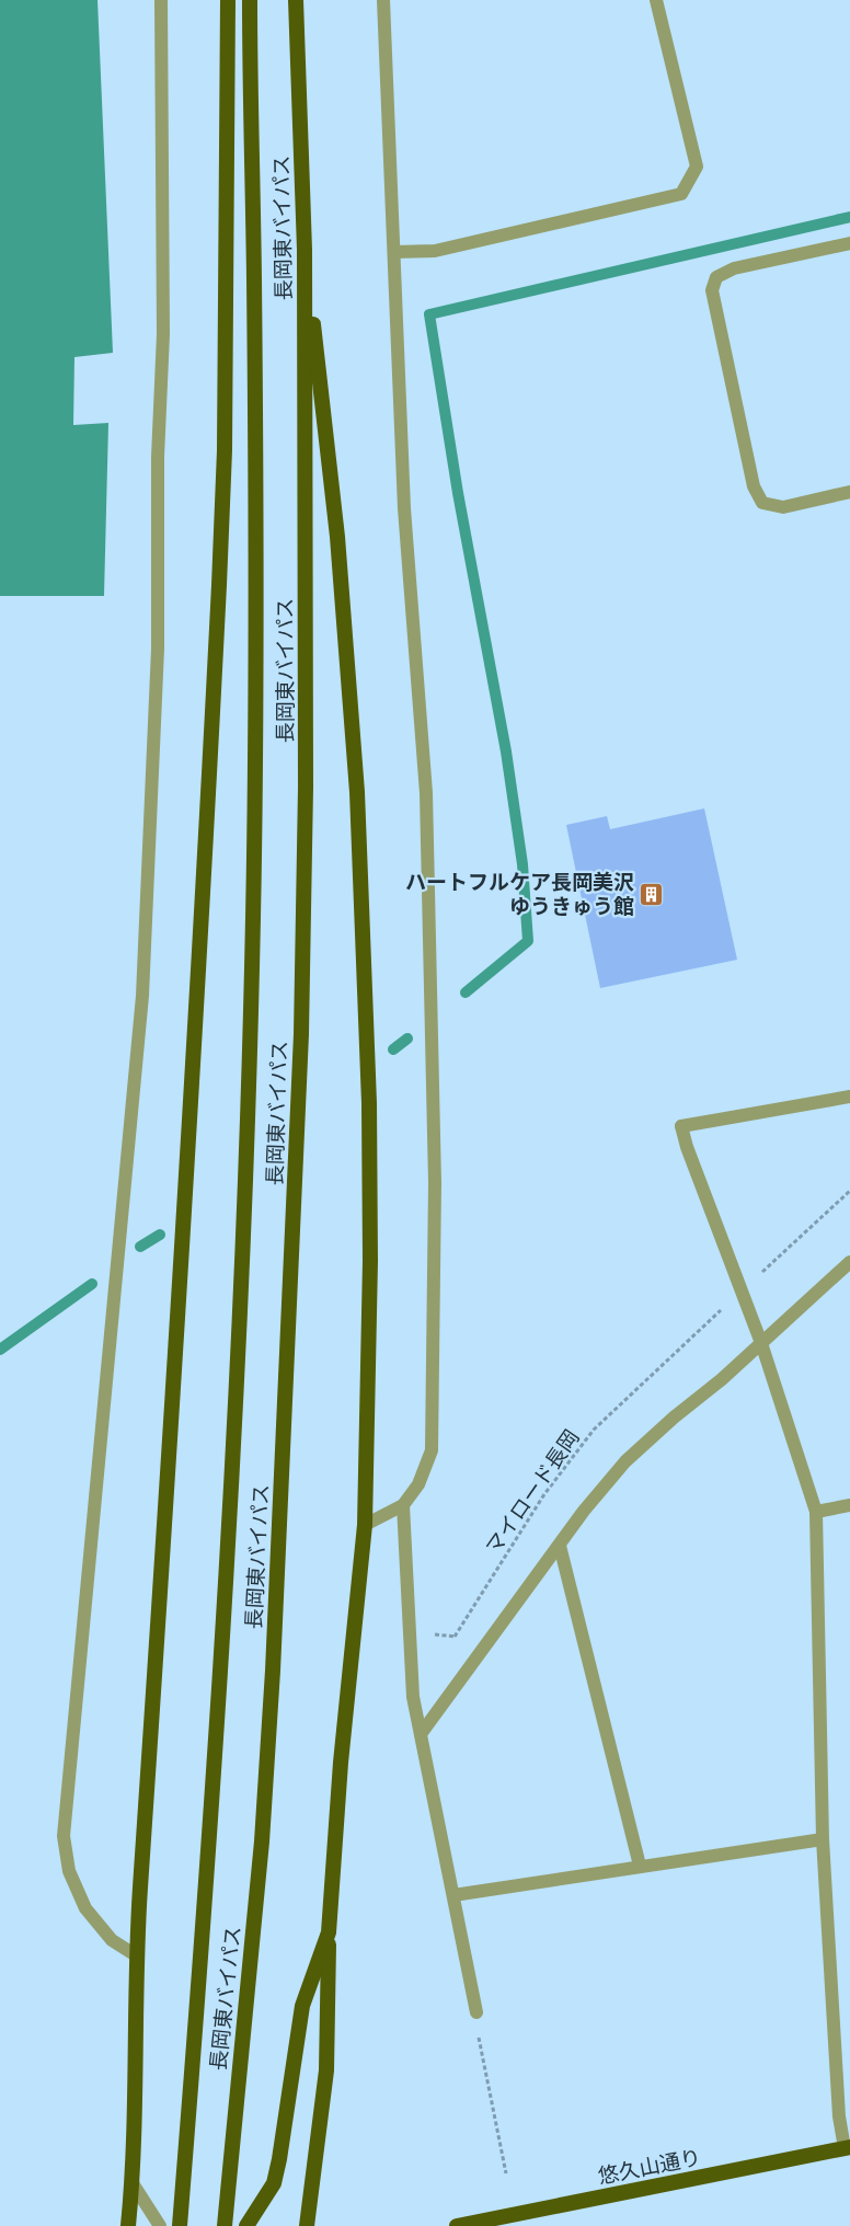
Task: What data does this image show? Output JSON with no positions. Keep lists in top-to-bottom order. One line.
{"streets":{"highway":["長岡東バイパス","悠久山通り"],"path":["マイロード長岡"]},"places":{"building":["ハートフルケア長岡美沢 ゆうきゅう館"]}}
